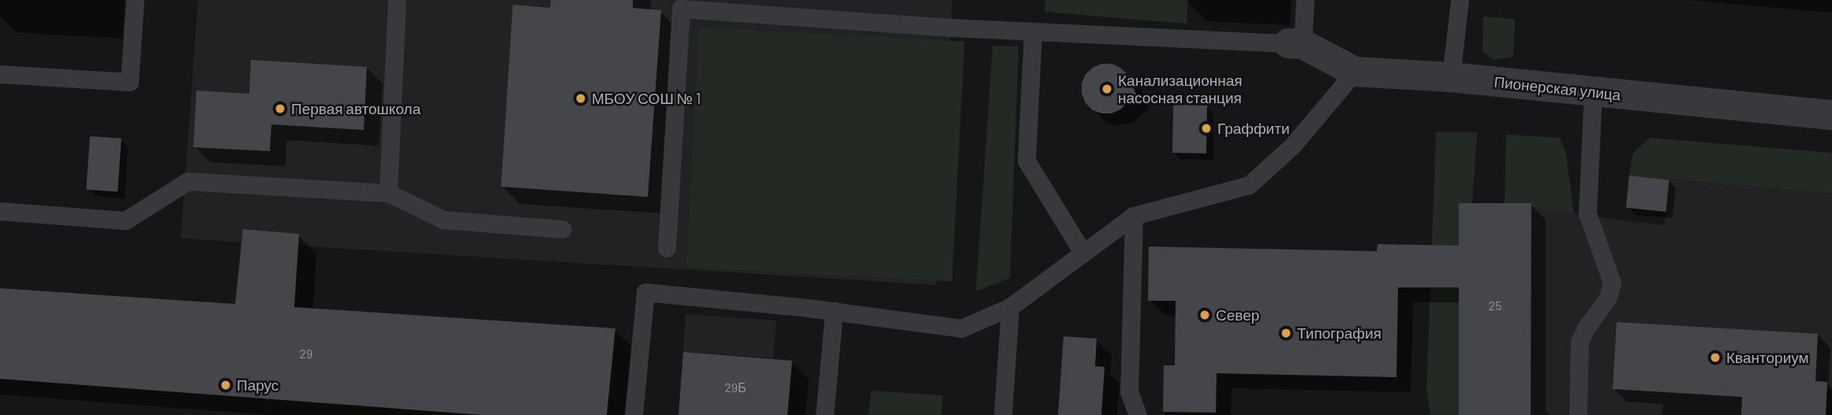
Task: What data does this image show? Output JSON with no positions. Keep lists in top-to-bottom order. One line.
{"streets":{"street":["Пионерская улица"]},"places":["Канализационная насосная станция","МБОУ СОШ № 1","Первая автошкола","Граффити","Север","Типография","Кванториум","Парус"],"house_numbers":["25","29","29Б"]}
